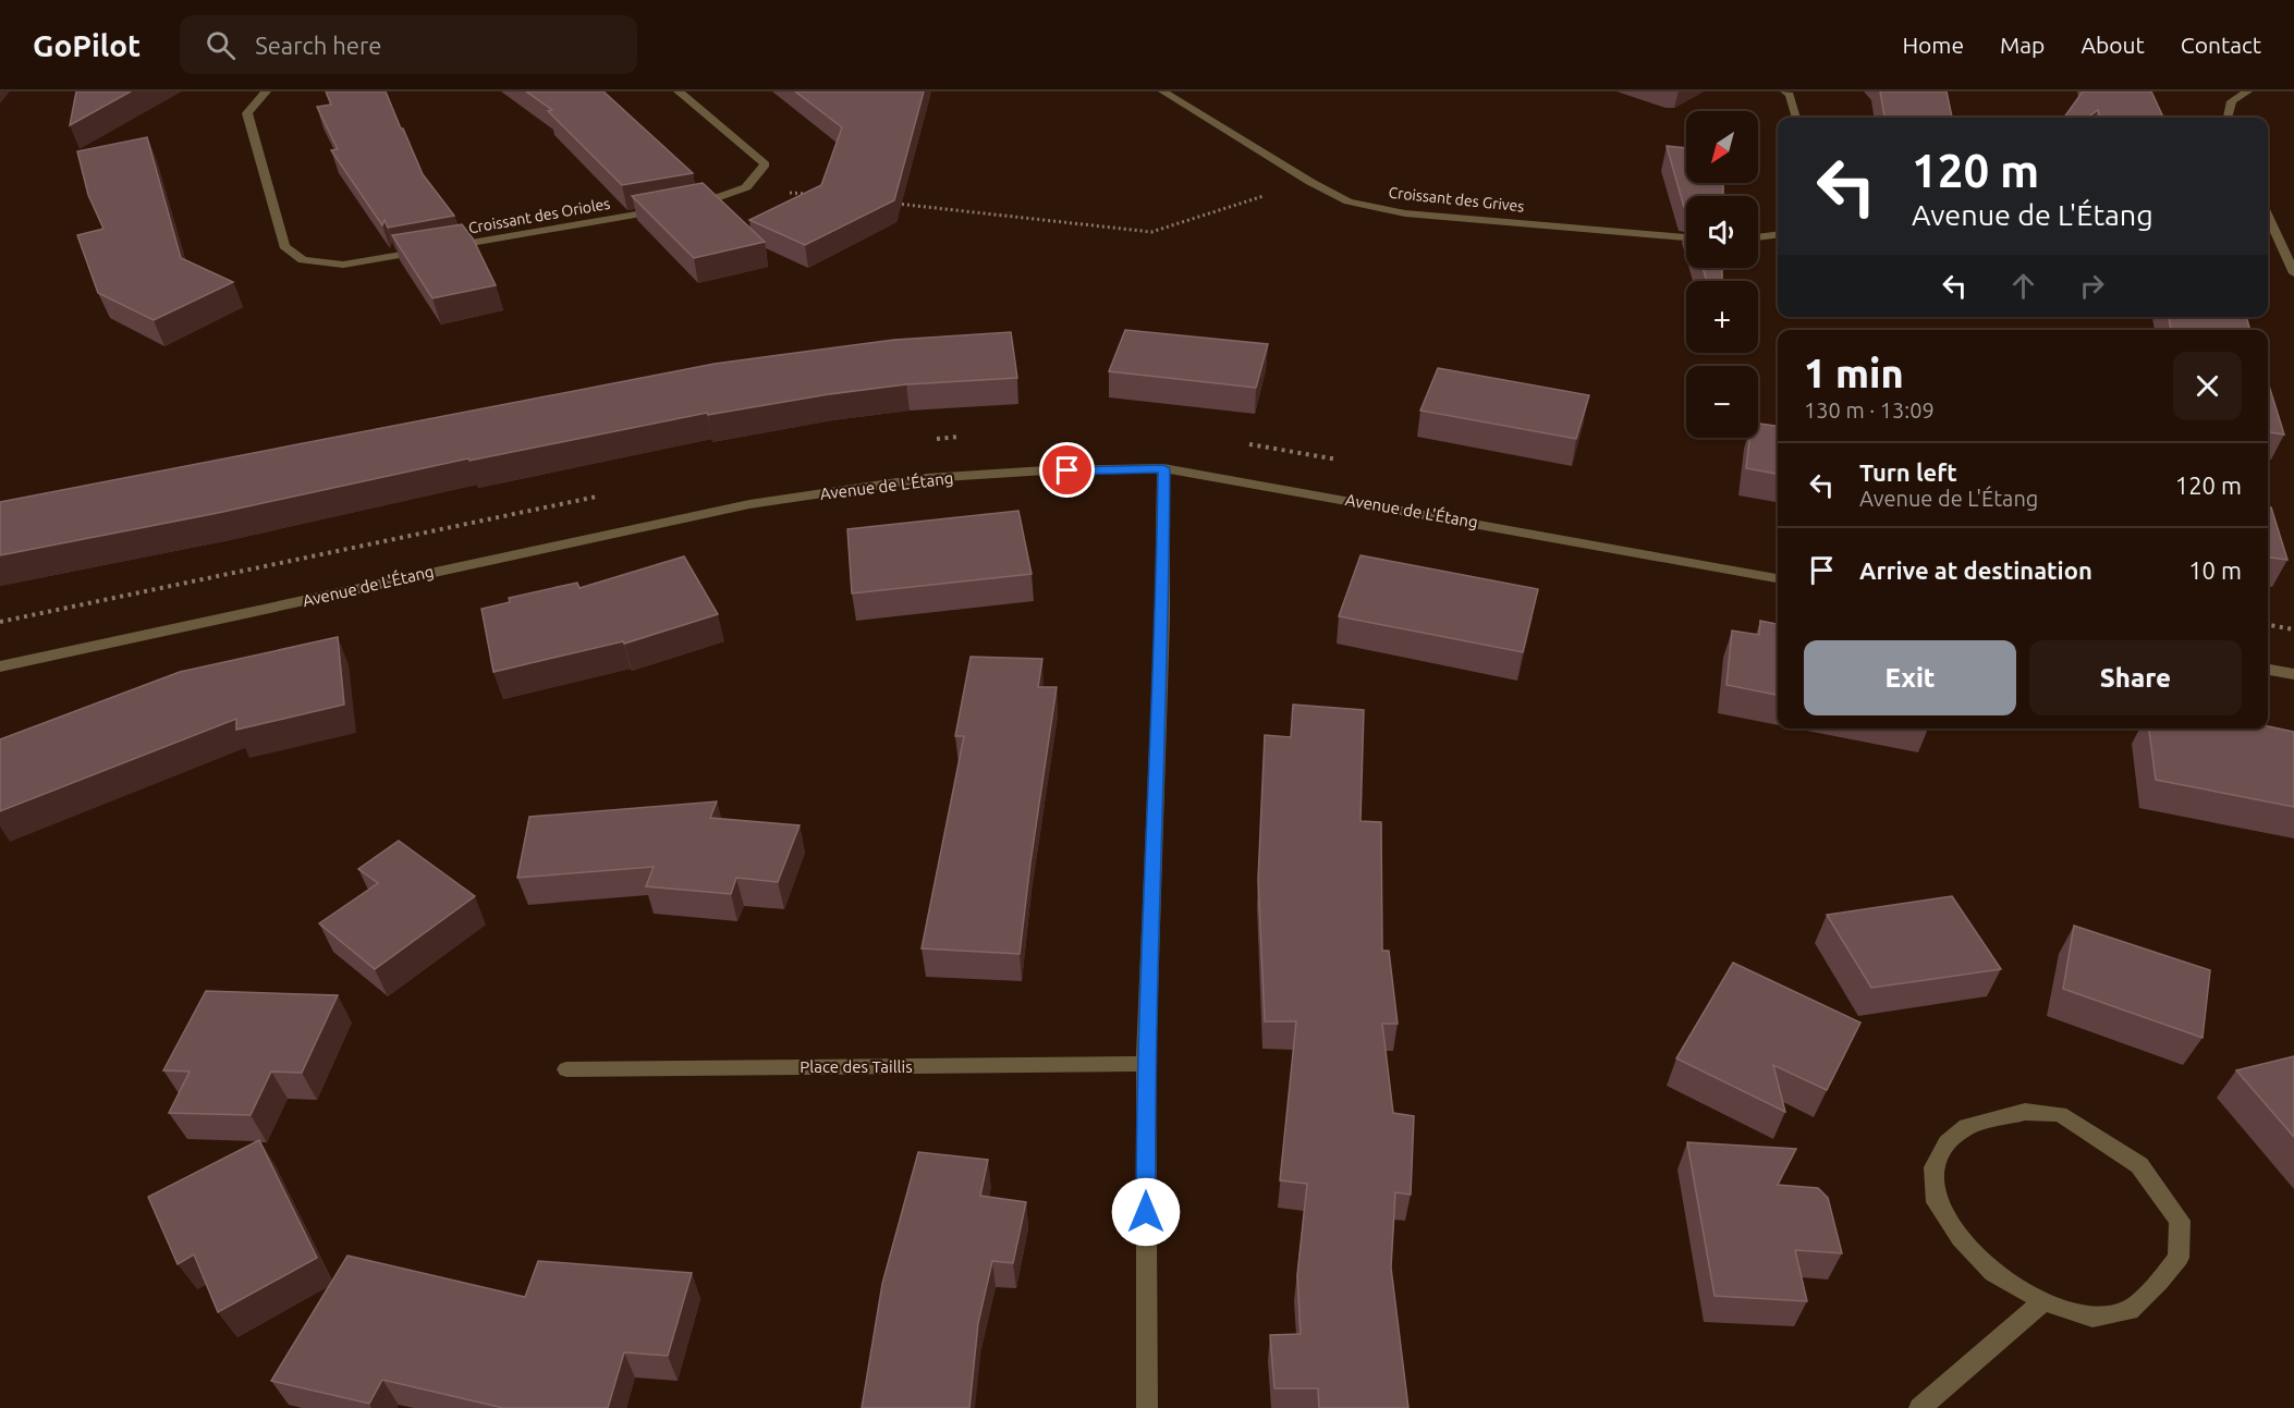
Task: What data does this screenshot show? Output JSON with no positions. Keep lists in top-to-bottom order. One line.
{"streets":{"street":["Croissant des Grives","Croissant des Orioles","Avenue de L'Étang","Place des Taillis"]},"north":"bottom left","page":{"header":"GoPilot","search":"Search here","nav":["Home","Map","About","Contact"],"map_buttons":["+","−"],"turn":["120 m","Avenue de L'Étang"],"heading":["1 min","130 m · 13:09"],"list":[{"name":"Turn left","note":"Avenue de L'Étang","value":"120 m"},{"name":"Arrive at destination","value":"10 m"}],"buttons":["Exit","Share"]}}
